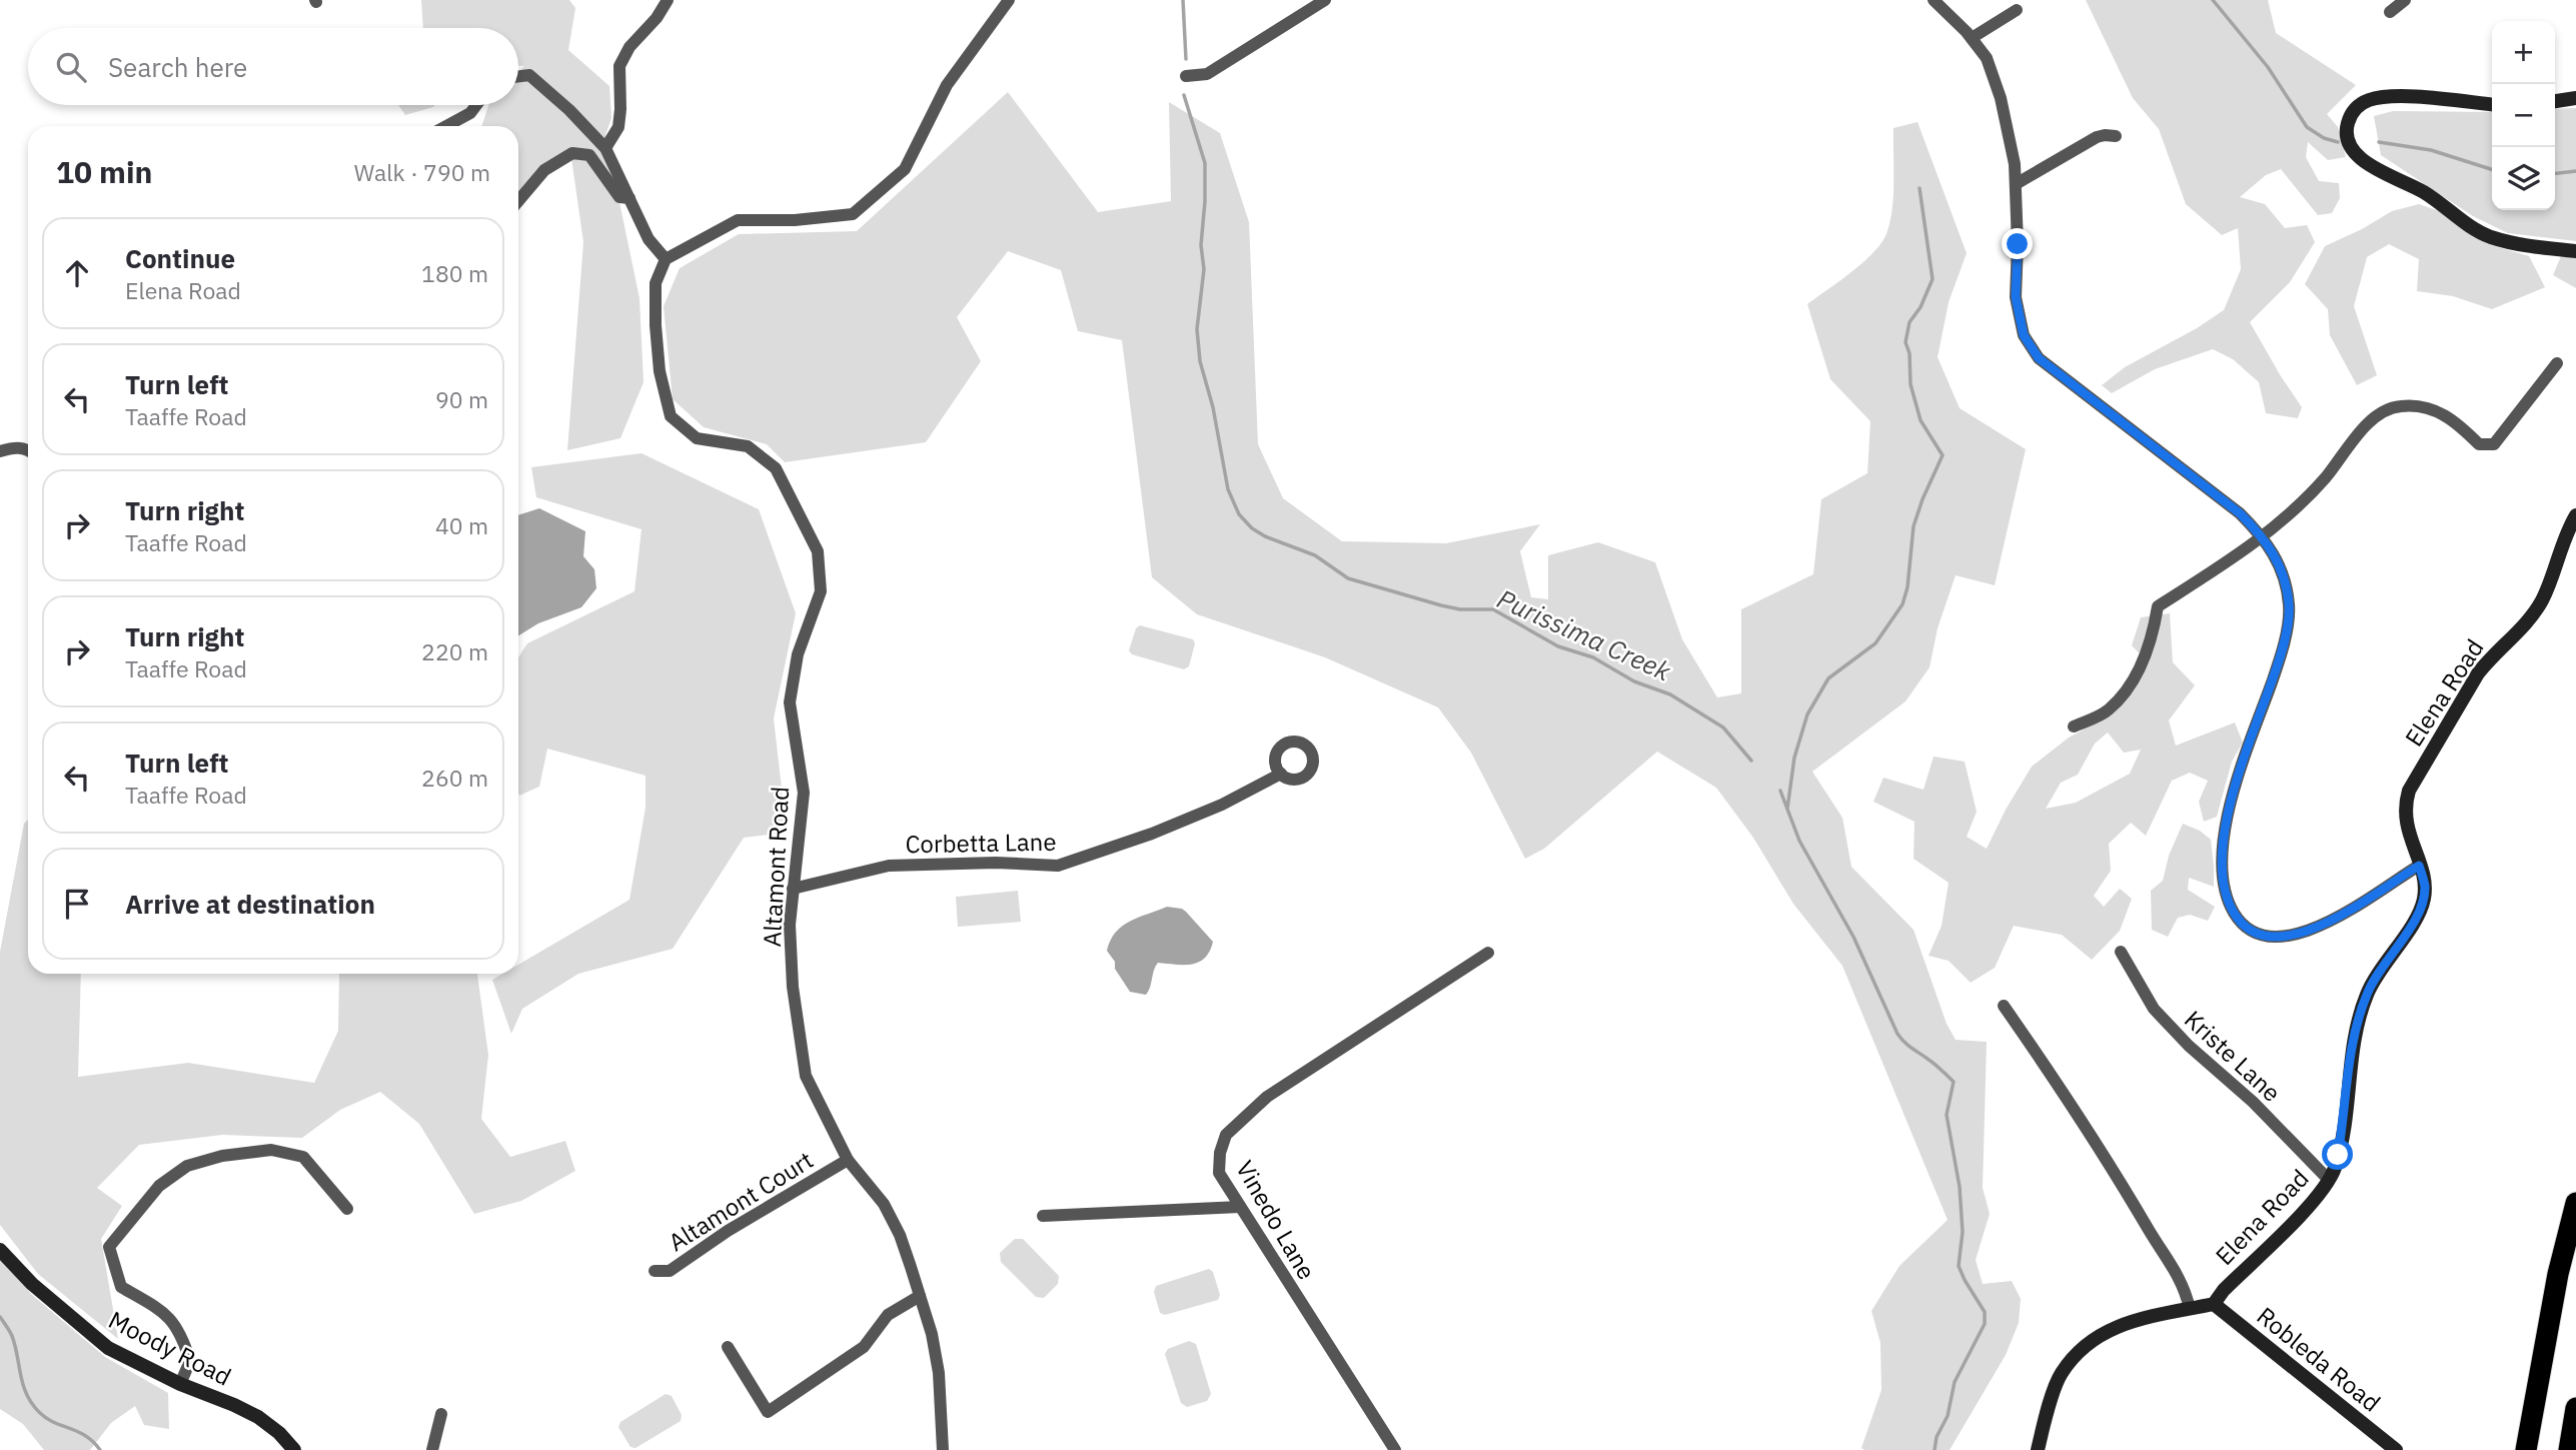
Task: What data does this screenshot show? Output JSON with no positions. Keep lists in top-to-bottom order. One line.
{"streets":{"street":["Elena Road","Corbetta Lane","Altamont Road","Kriste Lane","Altamont Court","Vinedo Lane","Moody Road","Robleda Road"]},"crossings":[["Elena Road","Kriste Lane"],["Elena Road","Robleda Road"],["Corbetta Lane","Altamont Road"],["Altamont Road","Altamont Court"]],"water":["Purissima Creek"],"page":{"map_buttons":["+","−"],"search":"Search here","heading":["10 min","Walk · 790 m"],"list":[["Continue","Elena Road","180 m"],["Turn left","Taaffe Road","90 m"],["Turn right","Taaffe Road","40 m"],["Turn right","Taaffe Road","220 m"],["Turn left","Taaffe Road","260 m"],"Arrive at destination"]}}
